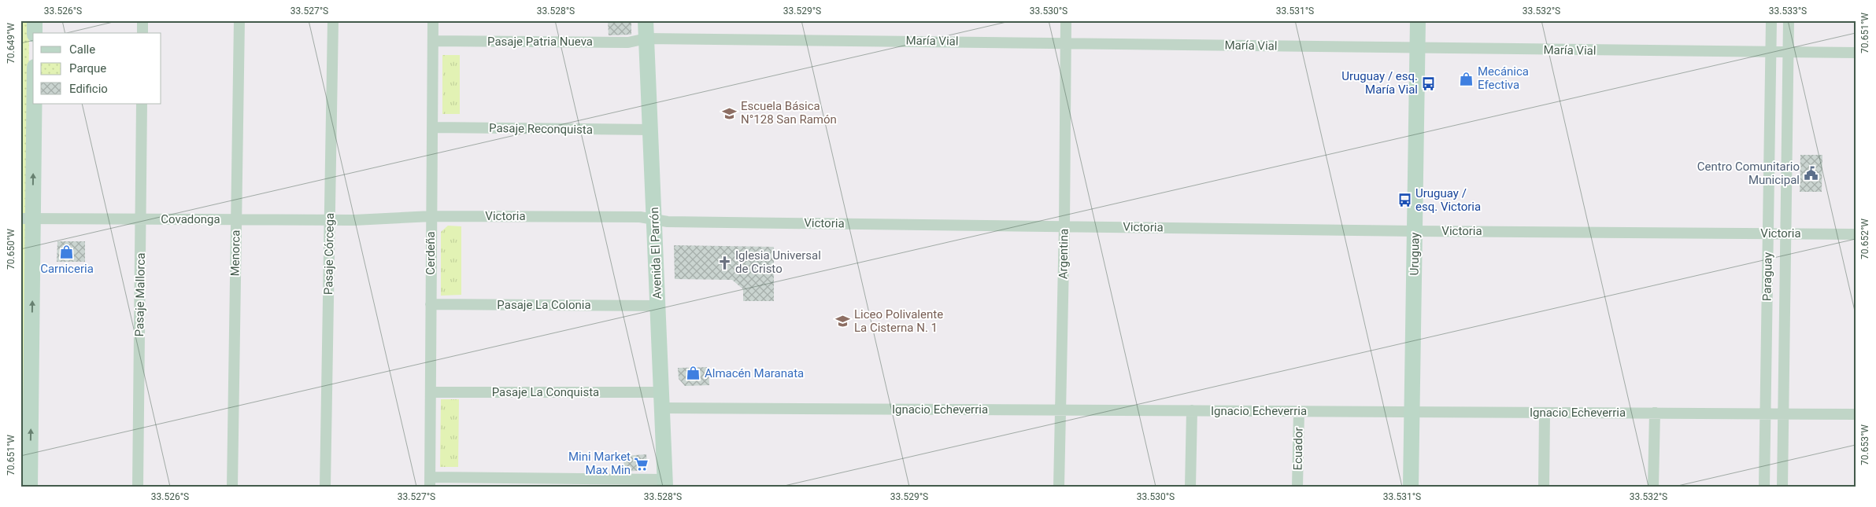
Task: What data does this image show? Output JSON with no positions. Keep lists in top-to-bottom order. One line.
{"streets":{"main road":["Avenida El Parrón","Uruguay"],"street":["María Vial","Pasaje Patria Nueva","Pasaje Reconquista","Victoria","Covadonga","Menorca","Cerdeña","Pasaje Córcega","Argentina","Paraguay","Pasaje Mallorca","Pasaje La Colonia","Pasaje La Conquista","Ignacio Echeverria","Ecuador"]},"crossings":[["María Vial","Pasaje Patria Nueva"],["María Vial","Avenida El Parrón"],["María Vial","Argentina"],["María Vial","Uruguay"],["María Vial","Paraguay"],["Pasaje Patria Nueva","Cerdeña"],["Pasaje Patria Nueva","Avenida El Parrón"],["Pasaje Reconquista","Cerdeña"],["Pasaje Reconquista","Avenida El Parrón"],["Victoria","Covadonga"],["Victoria","Cerdeña"],["Victoria","Avenida El Parrón"],["Victoria","Argentina"],["Victoria","Uruguay"],["Victoria","Paraguay"],["Covadonga","Menorca"],["Covadonga","Cerdeña"],["Covadonga","Pasaje Córcega"],["Covadonga","Pasaje Mallorca"],["Cerdeña","Pasaje La Colonia"],["Cerdeña","Pasaje La Conquista"],["Avenida El Parrón","Pasaje La Colonia"],["Avenida El Parrón","Pasaje La Conquista"],["Avenida El Parrón","Ignacio Echeverria"],["Argentina","Ignacio Echeverria"],["Uruguay","Ignacio Echeverria"],["Paraguay","Ignacio Echeverria"],["Pasaje La Conquista","Ignacio Echeverria"],["Ignacio Echeverria","Ecuador"]],"places":{"shop":["Mecánica Efectiva","Carniceria","Almacén Maranata"],"bus stop":["Uruguay / esq. María Vial","Uruguay / esq. Victoria"],"school or university":["Escuela Básica N°128 San Ramón","Liceo Polivalente La Cisterna N. 1"],"public building":["Centro Comunitario Municipal"],"church":["Iglesia Universal de Cristo"],"supermarket":["Mini Market Max Min"]},"legend":["Calle","Parque","Edificio"],"coordinates":["33.526°S","33.527°S","33.528°S","33.529°S","33.530°S","33.531°S","33.532°S","33.533°S","70.651°W","70.649°W","70.652°W","70.650°W","70.653°W"]}
